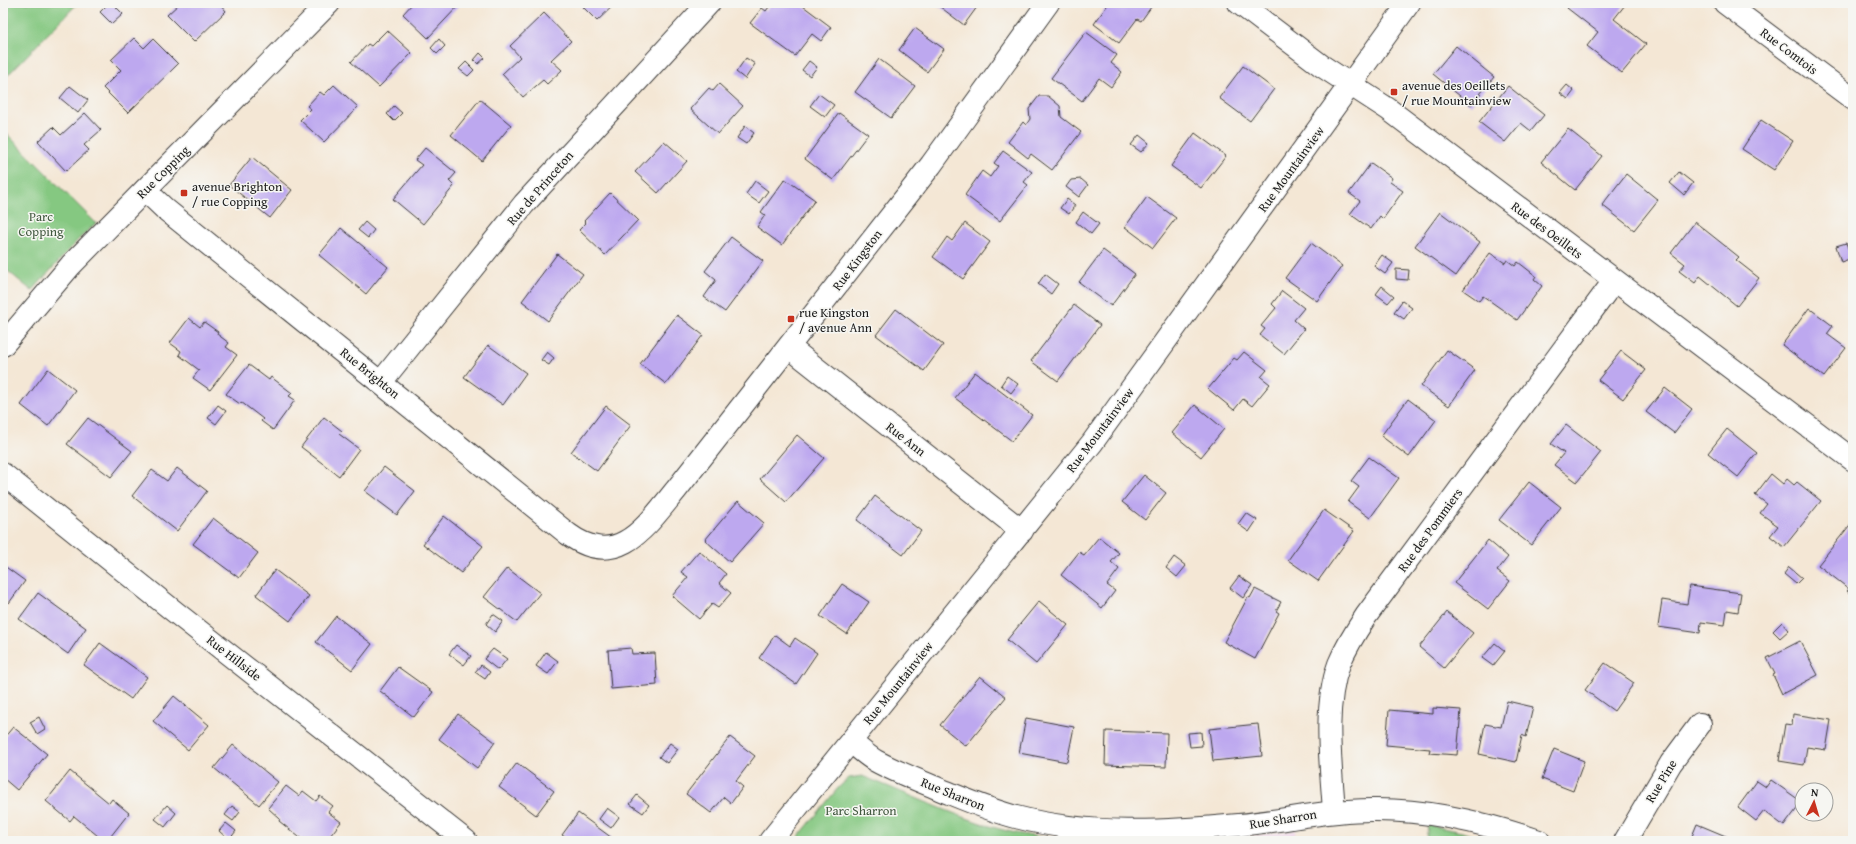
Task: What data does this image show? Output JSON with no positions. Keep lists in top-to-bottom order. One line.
{"streets":{"street":["Rue Comtois","Rue Mountainview","Rue Copping","Rue de Princeton","Rue des Oeillets","Rue Kingston","Rue Brighton","Rue Ann","Rue des Pommiers","Rue Hillside","Rue Pine","Rue Sharron"]},"crossings":[["Rue Mountainview","Rue des Oeillets"],["Rue Mountainview","Rue Ann"],["Rue Mountainview","Rue Sharron"],["Rue Copping","Rue Brighton"],["Rue de Princeton","Rue Brighton"],["Rue des Oeillets","Rue des Pommiers"],["Rue Kingston","Rue Brighton"],["Rue Kingston","Rue Ann"],["Rue des Pommiers","Rue Sharron"]],"parks":["Parc Copping","Parc Sharron"],"places":{"transit":["avenue des Oeillets / rue Mountainview","avenue Brighton / rue Copping","rue Kingston / avenue Ann"]},"north":"top"}
